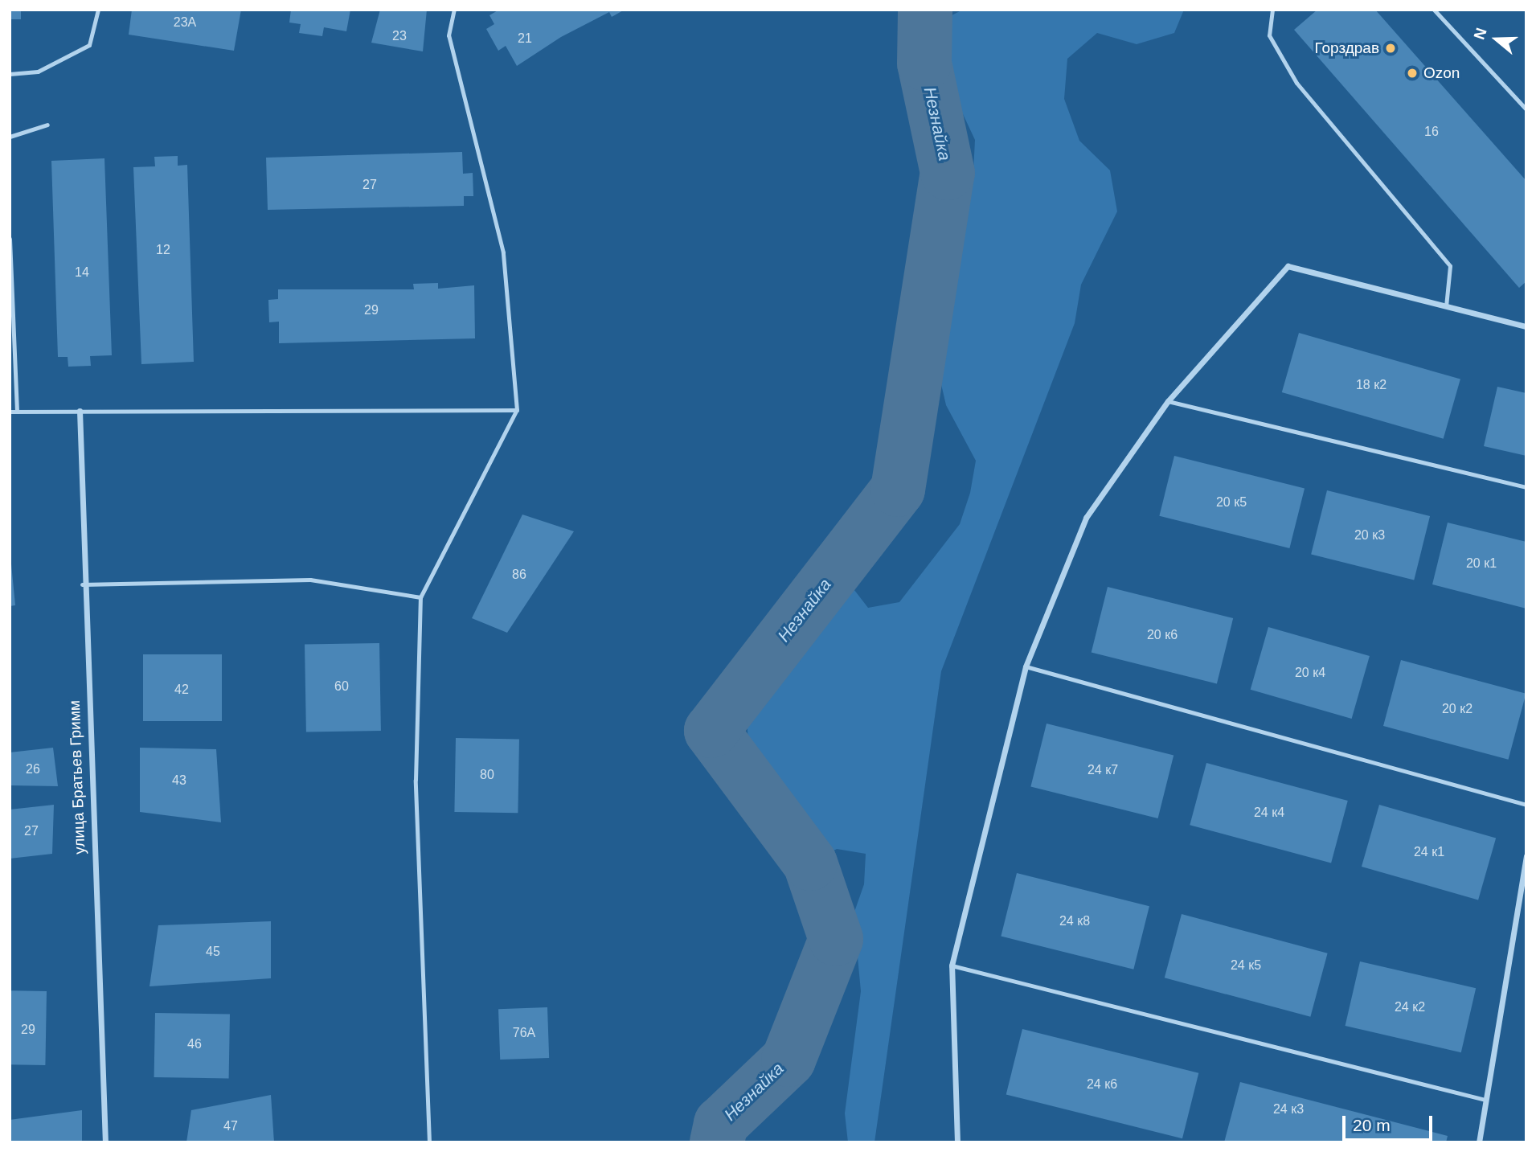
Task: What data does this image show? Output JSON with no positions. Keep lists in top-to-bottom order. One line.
{"streets":{"street":["улица Братьев Гримм"]},"water":["Незнайка"],"places":["Горздрав","Ozon"],"house_numbers":["23А","23","21","16","27","12","14","29","18 к2","20 к5","20 к3","20 к1","86","20 к6","20 к4","60","42","20 к2","26","24 к7","80","43","24 к4","27","24 к1","24 к8","45","24 к5","24 к2","29","76А","46","24 к6","24 к3","47"],"scale_bar":"20 m","north":"left"}
